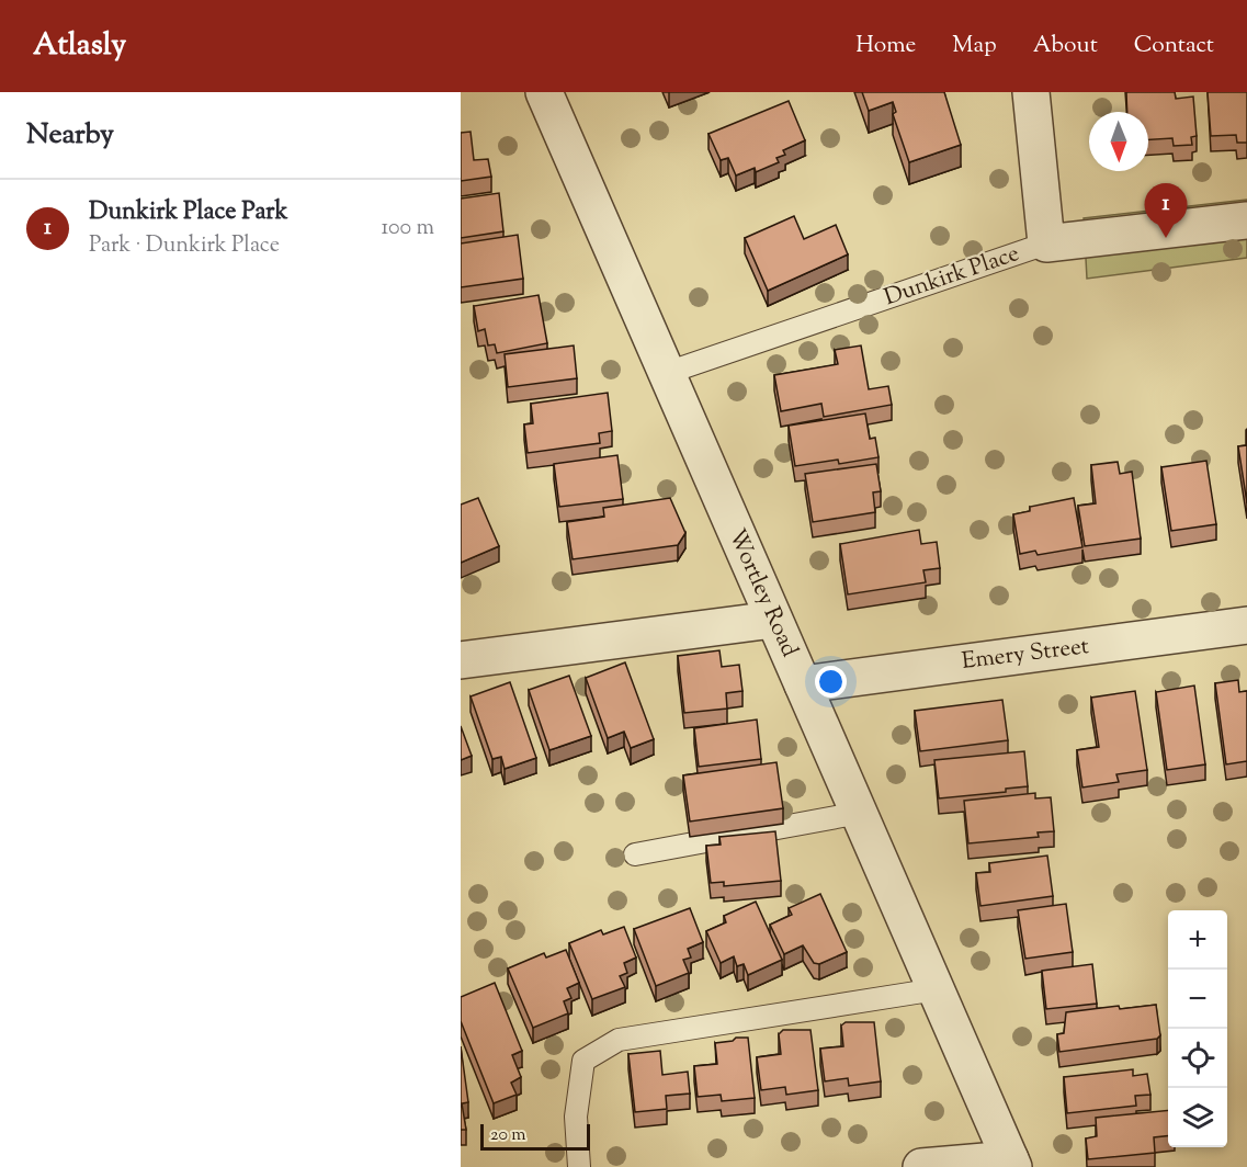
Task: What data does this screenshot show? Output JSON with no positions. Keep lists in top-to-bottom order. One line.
{"streets":{"street":["Dunkirk Place","Wortley Road","Emery Street"]},"crossings":[["Dunkirk Place","Wortley Road"],["Wortley Road","Emery Street"]],"scale_bar":"20 m","north":"bottom","page":{"header":"Atlasly","nav":["Home","Map","About","Contact"],"heading":"Nearby","list":[{"mark":"1","name":"Dunkirk Place Park","note":"Park · Dunkirk Place","value":"100 m"}],"pins":"1","map_buttons":["+","−"],"scale":"20 m"}}
